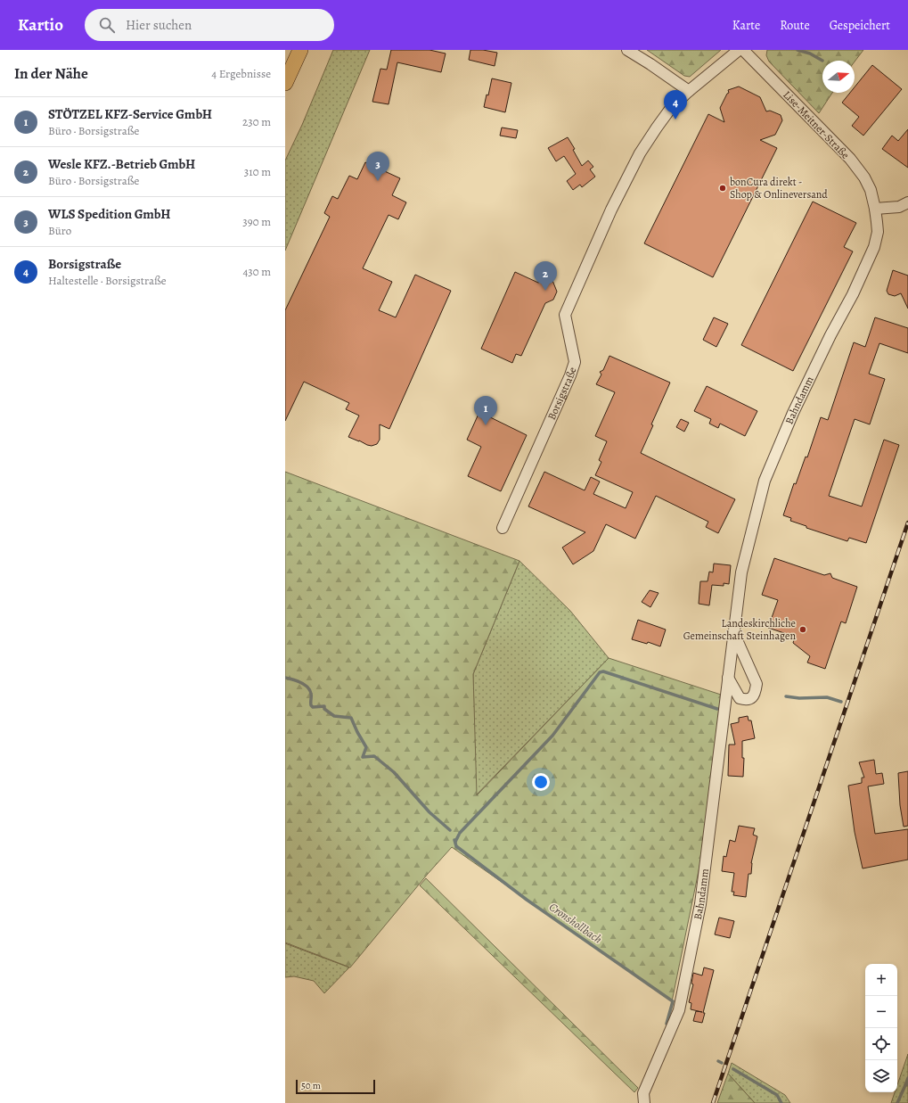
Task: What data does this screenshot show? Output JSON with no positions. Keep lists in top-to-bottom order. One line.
{"streets":{"street":["Lise-Meitner-Straße","Borsigstraße","Bahndamm"]},"crossings":[["Lise-Meitner-Straße","Bahndamm"]],"water":["Cronshollbach"],"places":["bonCura direkt - Shop & Onlineversand","Landeskirchliche Gemeinschaft Steinhagen"],"scale_bar":"50 m","north":"right","page":{"header":"Kartio","search":"Hier suchen","nav":["Karte","Route","Gespeichert"],"heading":["In der Nähe","4 Ergebnisse"],"pins":["4","3","2","1"],"list":[{"mark":"1","name":"STÖTZEL KFZ-Service GmbH","note":"Büro · Borsigstraße","value":"230 m"},{"mark":"2","name":"Wesle KFZ.-Betrieb GmbH","note":"Büro · Borsigstraße","value":"310 m"},{"mark":"3","name":"WLS Spedition GmbH","note":"Büro","value":"390 m"},{"mark":"4","name":"Borsigstraße","note":"Haltestelle · Borsigstraße","value":"430 m"}],"map_buttons":["+","−"],"scale":"50 m"}}
